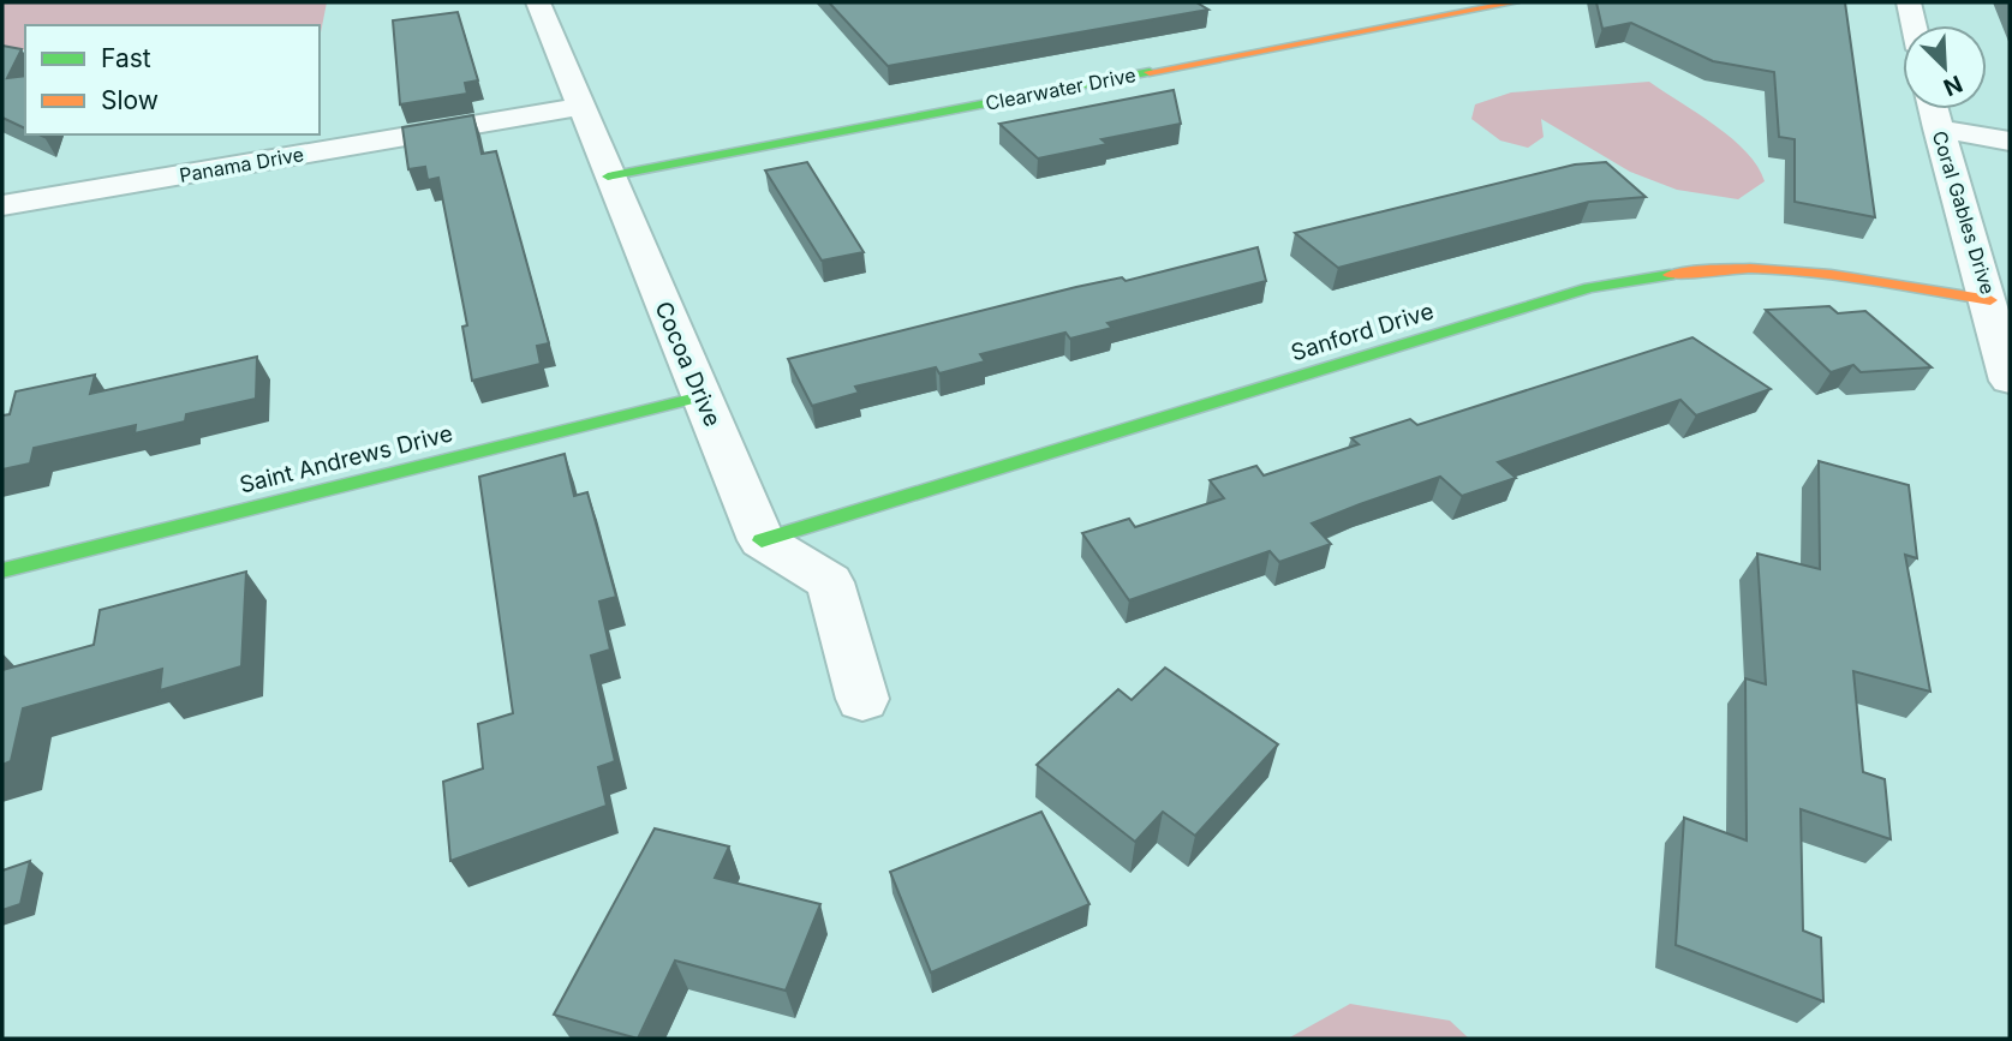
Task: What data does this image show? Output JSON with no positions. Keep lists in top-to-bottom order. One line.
{"streets":{"street":["Clearwater Drive","Panama Drive","Coral Gables Drive","Sanford Drive","Cocoa Drive","Saint Andrews Drive"]},"crossings":[["Clearwater Drive","Cocoa Drive"],["Panama Drive","Cocoa Drive"],["Coral Gables Drive","Sanford Drive"],["Sanford Drive","Cocoa Drive"],["Cocoa Drive","Saint Andrews Drive"]],"legend":["Fast","Slow"],"north":"bottom right"}
